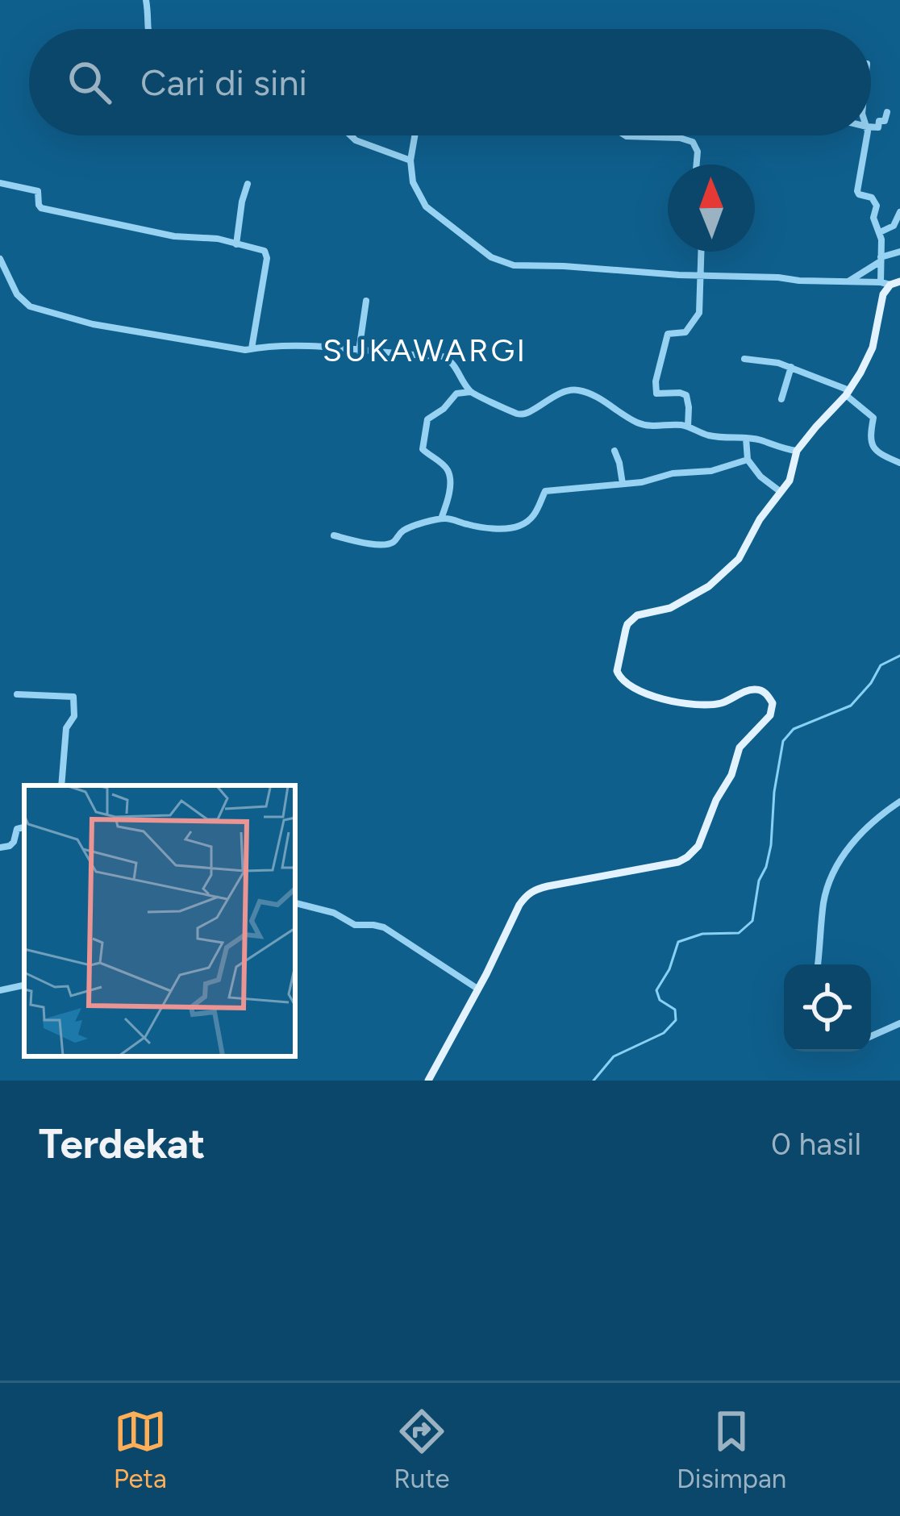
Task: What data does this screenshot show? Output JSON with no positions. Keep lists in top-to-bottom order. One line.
{"districts":["SUKAWARGI"],"north":"top","page":{"search":"Cari di sini","heading":["Terdekat","0 hasil"],"nav":["Peta","Rute","Disimpan"]}}
